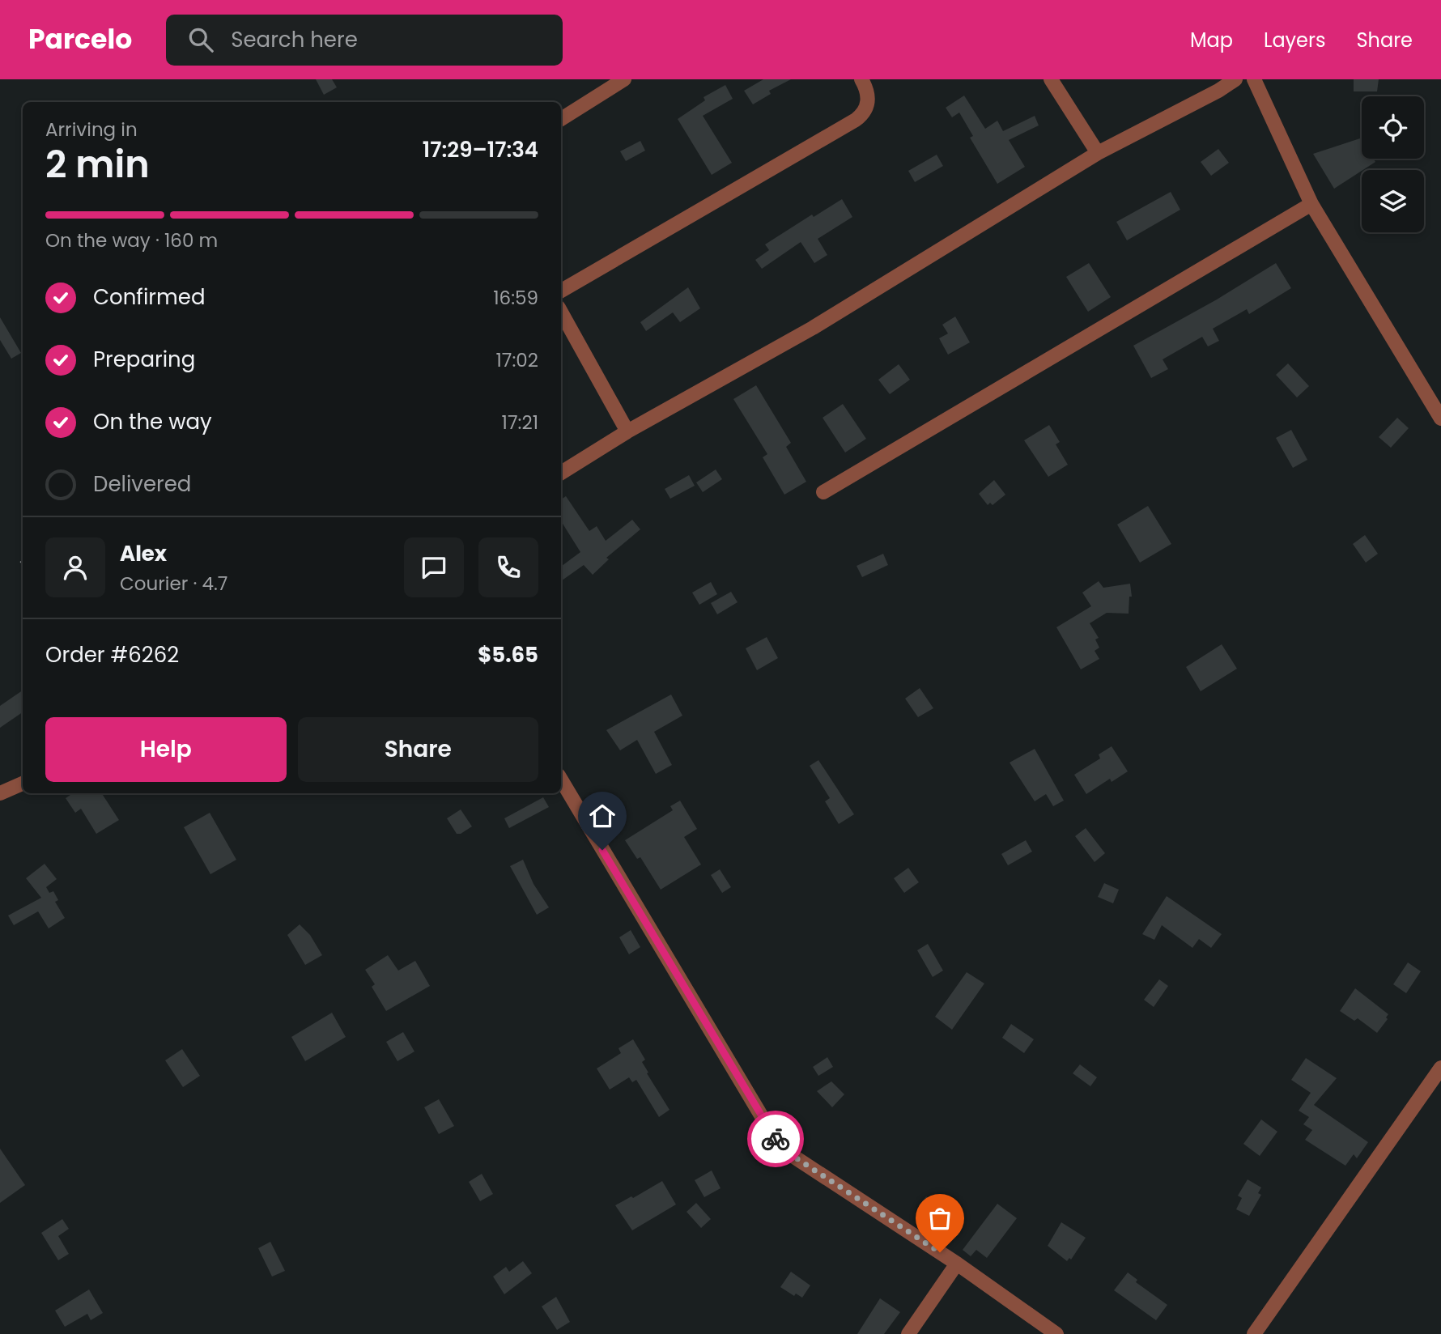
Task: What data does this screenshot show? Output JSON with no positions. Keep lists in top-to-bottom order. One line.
{"page":{"header":"Parcelo","search":"Search here","nav":["Map","Layers","Share"],"heading":["2 min","Arriving in","17:29–17:34"],"panel":["Alex","Courier · 4.7","Order #6262","$5.65"],"bar":"On the way · 160 m","list":[["Confirmed","16:59"],["Preparing","17:02"],["On the way","17:21"],"Delivered"],"buttons":["Help","Share"]}}
